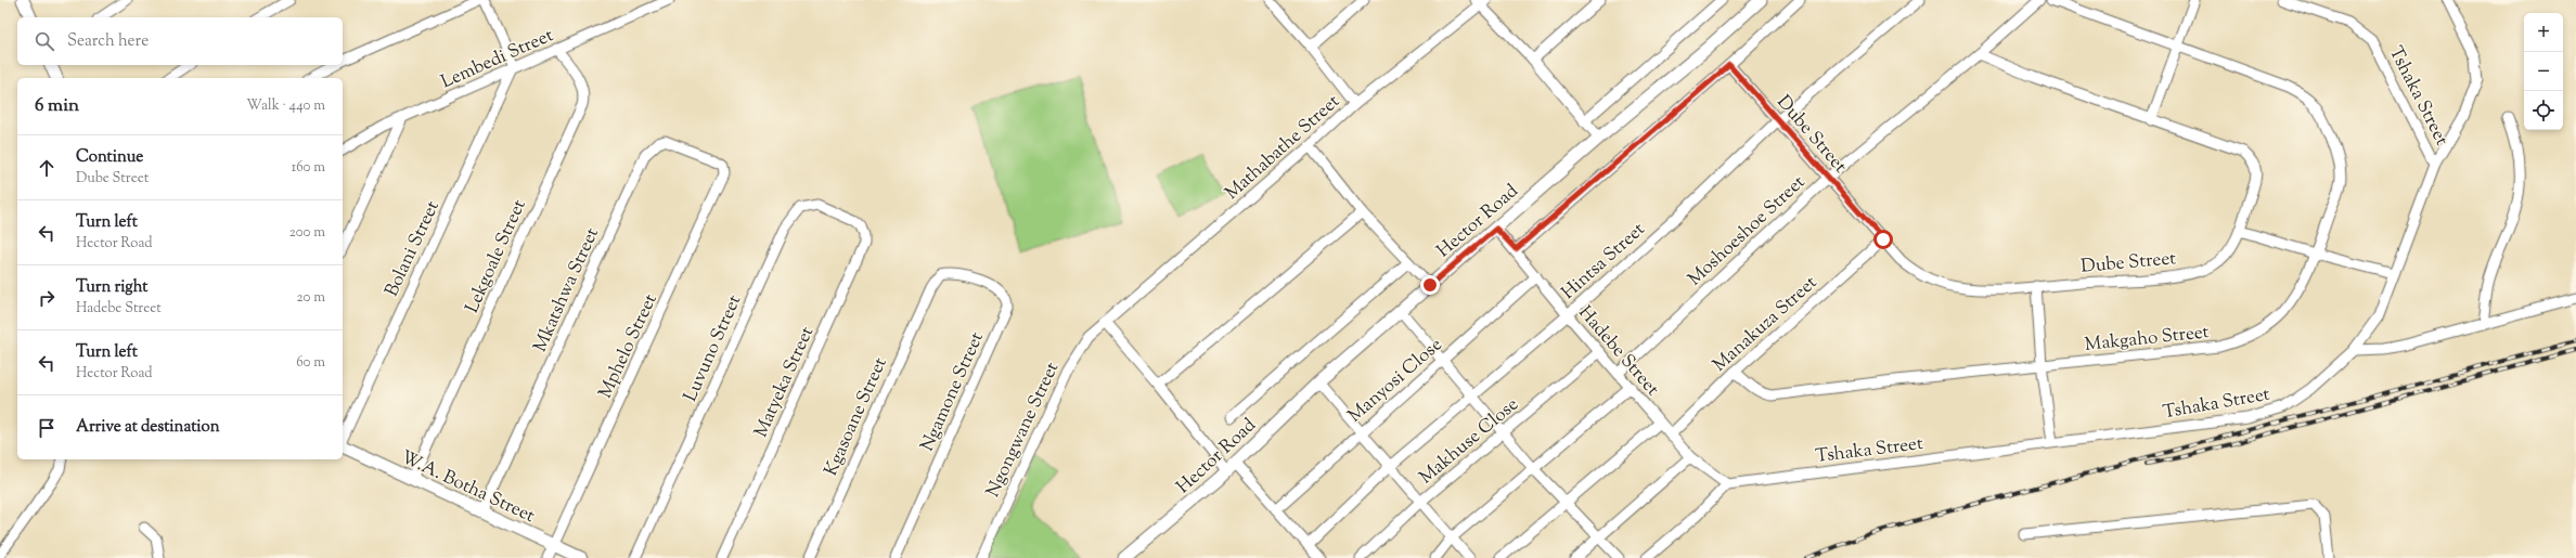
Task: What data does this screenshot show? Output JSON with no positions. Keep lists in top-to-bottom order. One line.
{"streets":{"street":["Lembedi Street","Tshaka Street","Dube Street","Mathabathe Street","Hector Road","Moshoeshoe Street","Bolani Street","Lekgoale Street","Hintsa Street","Mkatshwa Street","Manakuza Street","Makgaho Street","Mphelo Street","Luvuno Street","Hadebe Street","Manyosi Close","Matyeka Street","Ngamone Street","Kgasoane Street","Ngongwane Street","Makhuse Close","W.A. Botha Street"]},"crossings":[["Lembedi Street","Bolani Street"],["Lembedi Street","Lekgoale Street"],["Tshaka Street","Hadebe Street"],["Dube Street","Moshoeshoe Street"],["Dube Street","Hintsa Street"],["Dube Street","Manakuza Street"],["Mathabathe Street","Ngongwane Street"],["Hector Road","Hadebe Street"],["Moshoeshoe Street","Hadebe Street"],["Lekgoale Street","W.A. Botha Street"],["Hintsa Street","Hadebe Street"],["Mkatshwa Street","Mphelo Street"],["Mkatshwa Street","W.A. Botha Street"],["Manakuza Street","Makgaho Street"],["Manakuza Street","Hadebe Street"],["Mphelo Street","W.A. Botha Street"],["Luvuno Street","Matyeka Street"],["Hadebe Street","Manyosi Close"],["Hadebe Street","Makhuse Close"],["Ngamone Street","Kgasoane Street"]],"page":{"map_buttons":["+","−"],"search":"Search here","heading":["6 min","Walk · 440 m"],"list":[["Continue","Dube Street","160 m"],["Turn left","Hector Road","200 m"],["Turn right","Hadebe Street","20 m"],["Turn left","Hector Road","60 m"],"Arrive at destination"]}}
